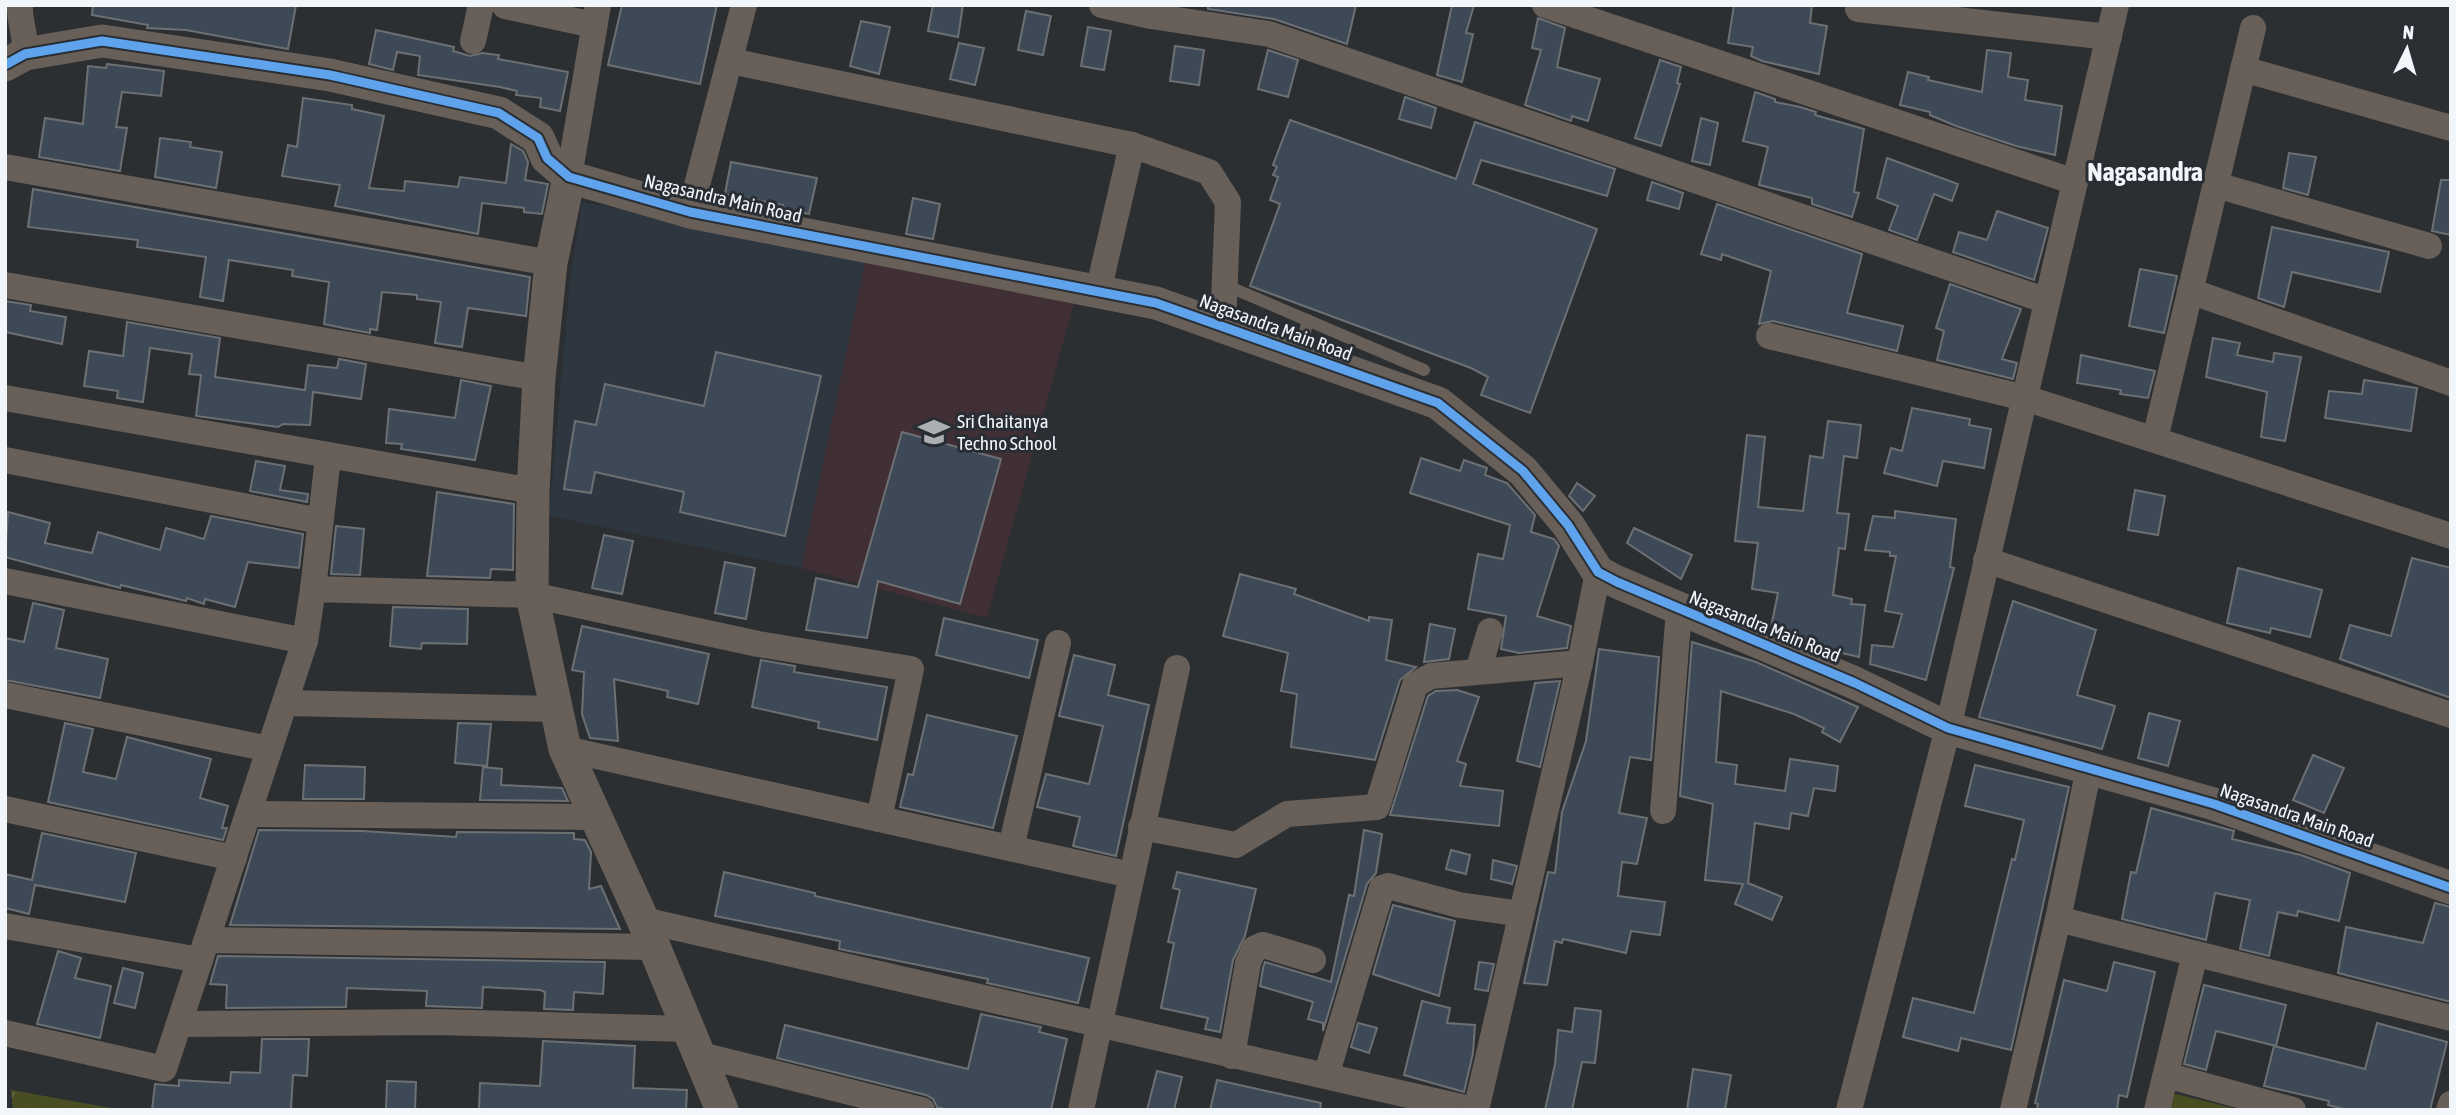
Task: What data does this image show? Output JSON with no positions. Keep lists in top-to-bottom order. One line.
{"streets":{"street":["Nagasandra Main Road"]},"districts":["Nagasandra"],"places":{"school or university":["Sri Chaitanya Techno School"]},"north":"top"}
